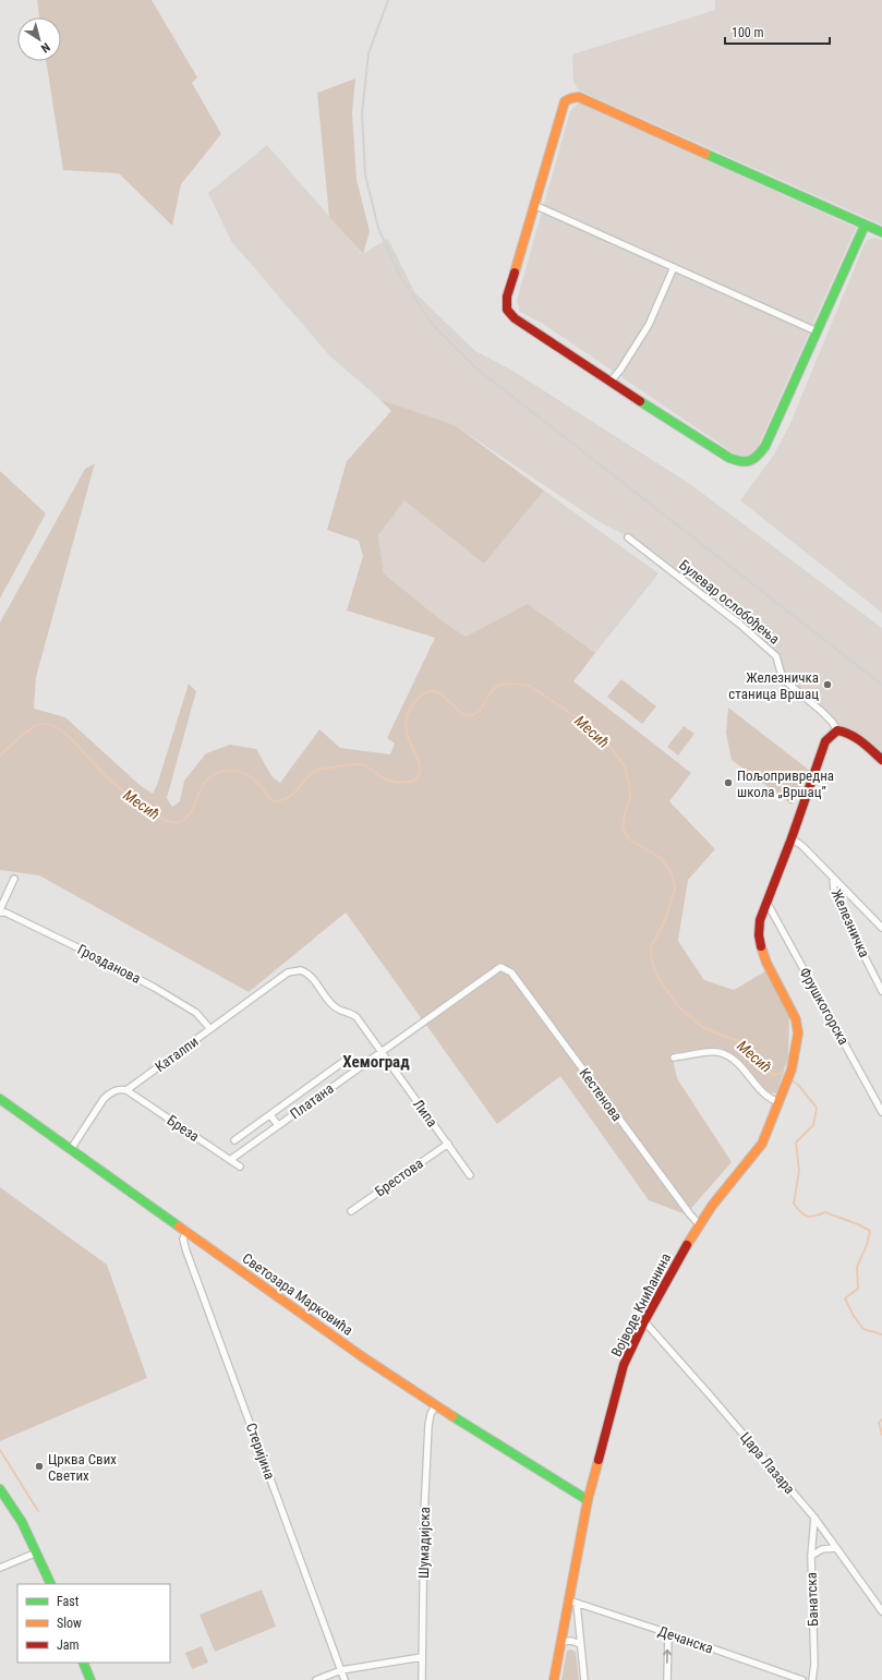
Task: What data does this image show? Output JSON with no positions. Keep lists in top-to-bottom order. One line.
{"streets":{"street":["Булевар ослобођења","Железничка","Грозданова","Фрушкогорска","Каталпи","Кестенова","Платана","Липа","Бреза","Брестова","Светозара Марковића","Војводе Книћанина","Стеријина","Цара Лазара","Шумадијска","Банатска","Дечанска"]},"crossings":[["Булевар ослобођења","Војводе Книћанина"],["Грозданова","Каталпи"],["Фрушкогорска","Војводе Книћанина"],["Каталпи","Липа"],["Каталпи","Бреза"],["Каталпи","Светозара Марковића"],["Кестенова","Платана"],["Кестенова","Војводе Книћанина"],["Платана","Липа"],["Платана","Бреза"],["Липа","Брестова"],["Светозара Марковића","Војводе Книћанина"],["Светозара Марковића","Стеријина"],["Светозара Марковића","Шумадијска"],["Војводе Книћанина","Цара Лазара"],["Војводе Книћанина","Дечанска"],["Цара Лазара","Банатска"]],"districts":["Хемоград"],"water":["Месић"],"places":["Железничка станица Вршац","Пољопривредна школа „Вршац”","Црква Свих Светих"],"legend":["Fast","Slow","Jam"],"scale_bar":"100 m","north":"bottom right"}
